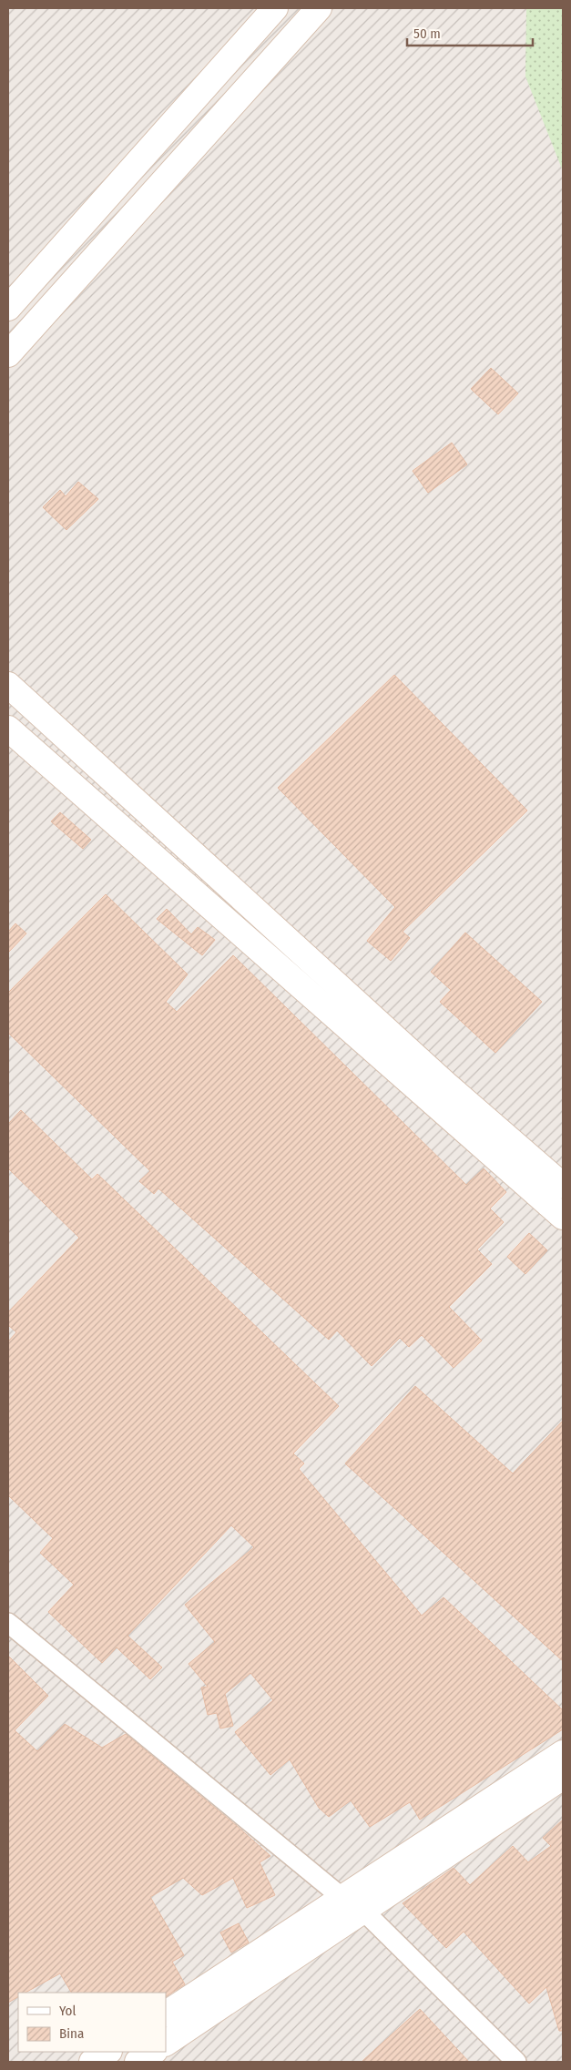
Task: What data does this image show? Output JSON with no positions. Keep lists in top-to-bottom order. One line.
{"legend":["Yol","Bina"],"scale_bar":"50 m"}
